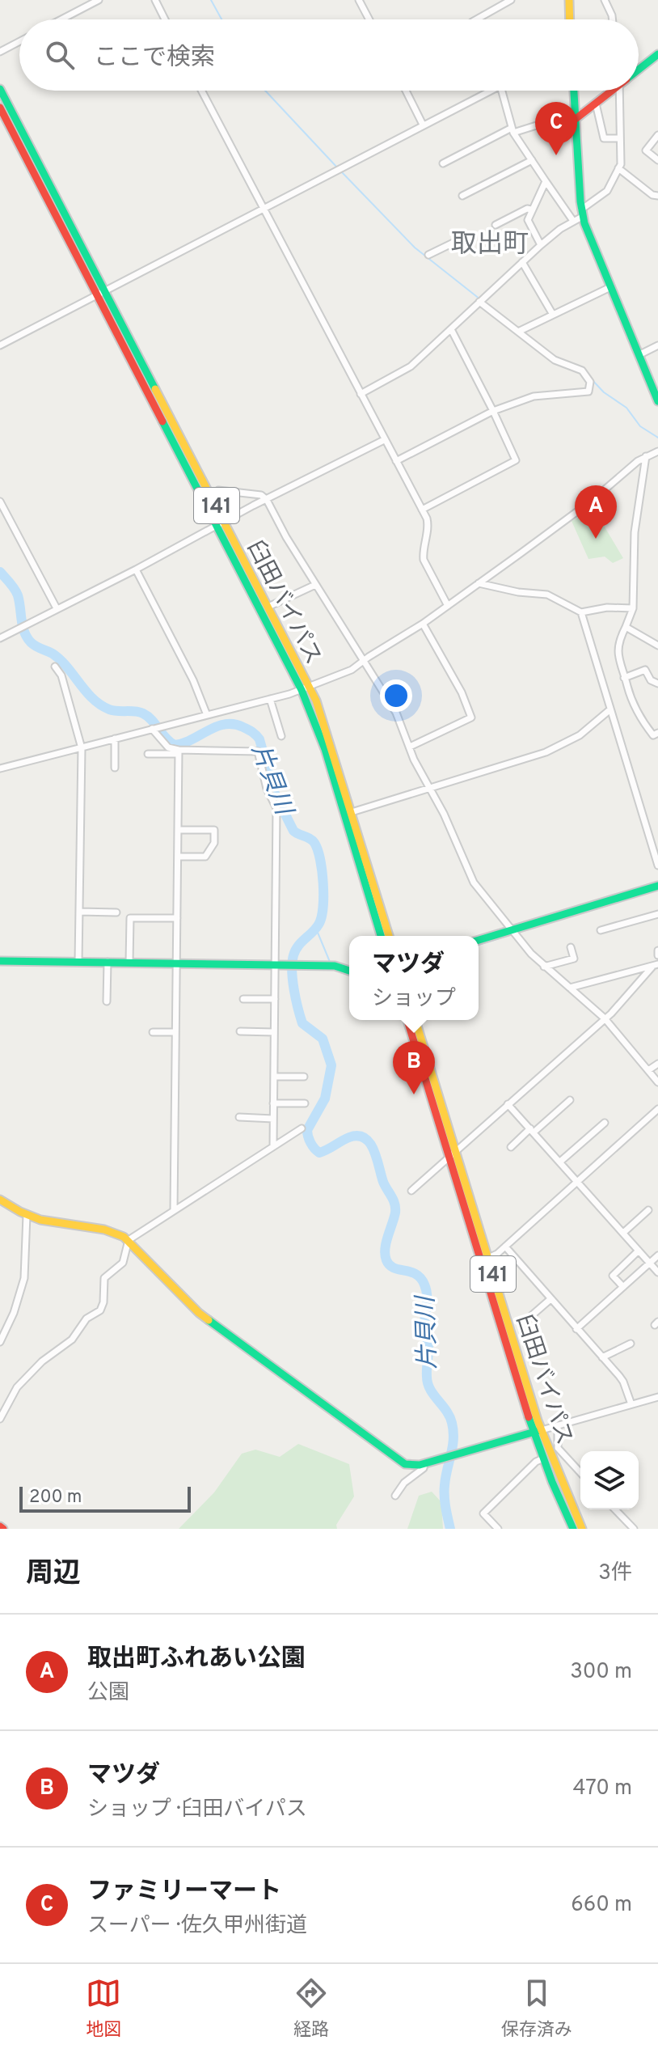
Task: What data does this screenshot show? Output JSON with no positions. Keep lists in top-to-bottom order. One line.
{"streets":{"main road":["141","臼田バイパス"]},"districts":["取出町"],"water":["片貝川"],"scale_bar":"200 m","page":{"search":"ここで検索","pins":["C","A","B"],"popup":["マツダ","ショップ"],"scale":"200 m","heading":["周辺","3件"],"list":[{"mark":"A","name":"取出町ふれあい公園","note":"公園","value":"300 m"},{"mark":"B","name":"マツダ","note":"ショップ · 臼田バイパス","value":"470 m"},{"mark":"C","name":"ファミリーマート","note":"スーパー · 佐久甲州街道","value":"660 m"}],"nav":["地図","経路","保存済み"]}}
